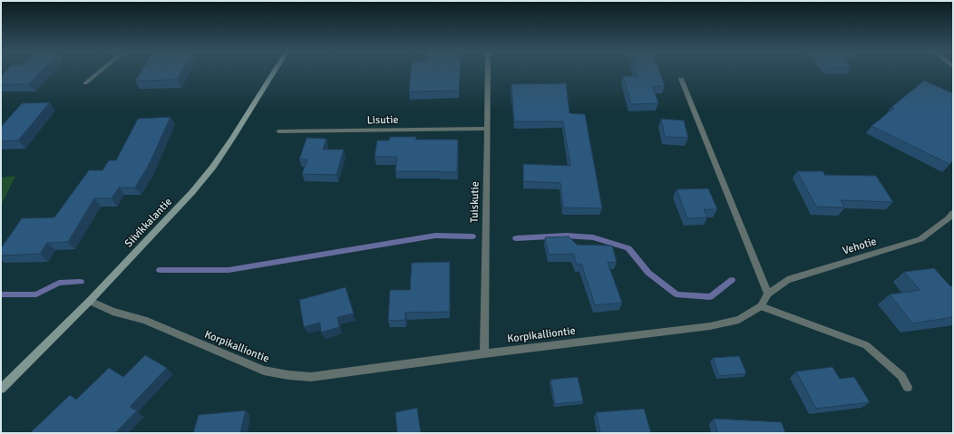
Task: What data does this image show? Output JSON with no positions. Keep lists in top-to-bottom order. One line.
{"streets":{"main road":["Siivikkalantie"],"street":["Lisutie","Tuiskutie","Vehotie","Korpikalliontie"]},"crossings":[["Lisutie","Tuiskutie"],["Tuiskutie","Korpikalliontie"],["Siivikkalantie","Korpikalliontie"],["Vehotie","Korpikalliontie"]]}
